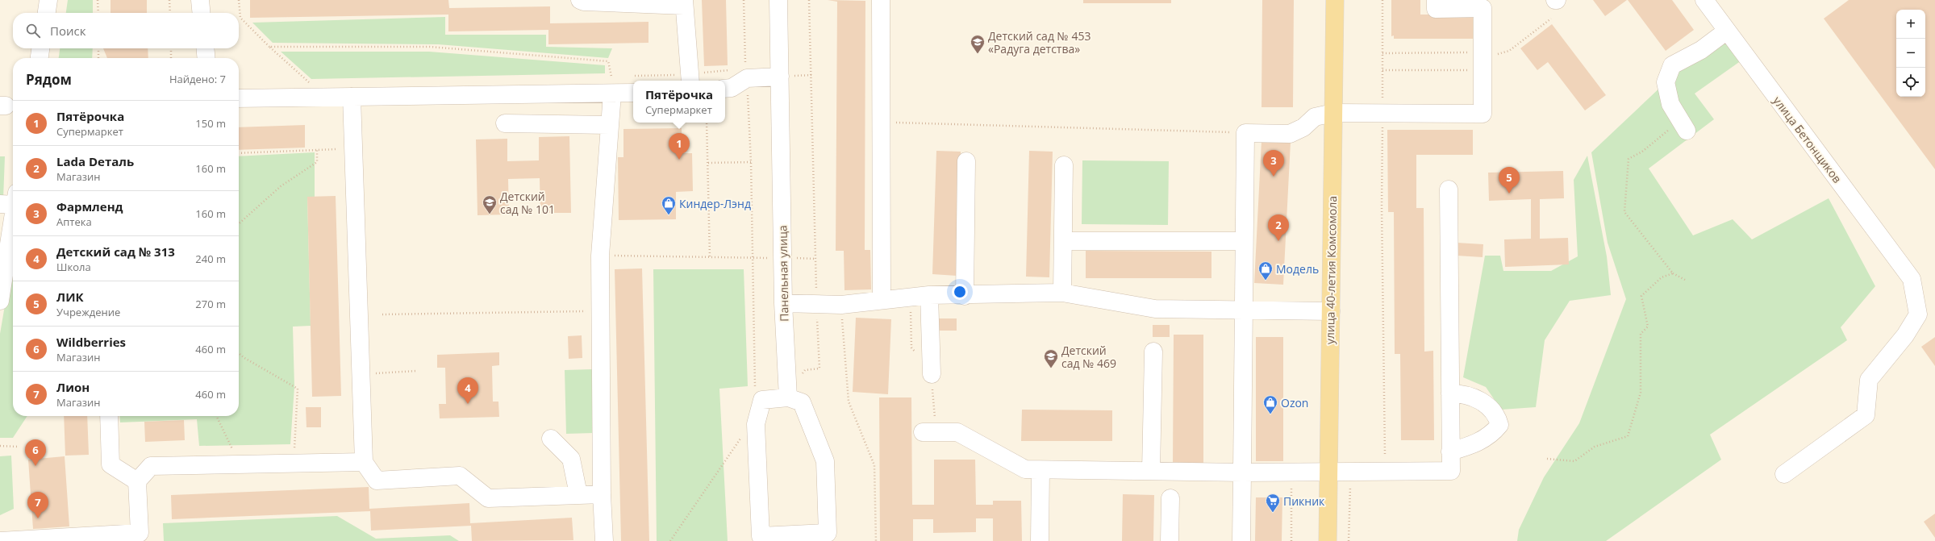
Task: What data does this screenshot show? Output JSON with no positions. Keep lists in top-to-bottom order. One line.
{"streets":{"main road":["улица 40-летия Комсомола"],"street":["улица Бетонщиков","Панельная улица"]},"places":{"school or university":["Детский сад № 453 «Радуга детства»","Детский сад № 101","Детский сад № 469"],"shop":["Киндер-Лэнд","Модель","Ozon"],"supermarket":["Пикник"]},"page":{"map_buttons":["+","−"],"search":"Поиск","heading":["Рядом","Найдено: 7"],"popup":["Пятёрочка","Супермаркет"],"list":[{"mark":"1","name":"Пятёрочка","note":"Супермаркет","value":"150 m"},{"mark":"2","name":"Lada Dеталь","note":"Магазин","value":"160 m"},{"mark":"3","name":"Фармленд","note":"Аптека","value":"160 m"},{"mark":"4","name":"Детский сад № 313","note":"Школа","value":"240 m"},{"mark":"5","name":"ЛИК","note":"Учреждение","value":"270 m"},{"mark":"6","name":"Wildberries","note":"Магазин","value":"460 m"},{"mark":"7","name":"Лион","note":"Магазин","value":"460 m"}],"pins":["1","3","5","2","4","6","7"]}}
